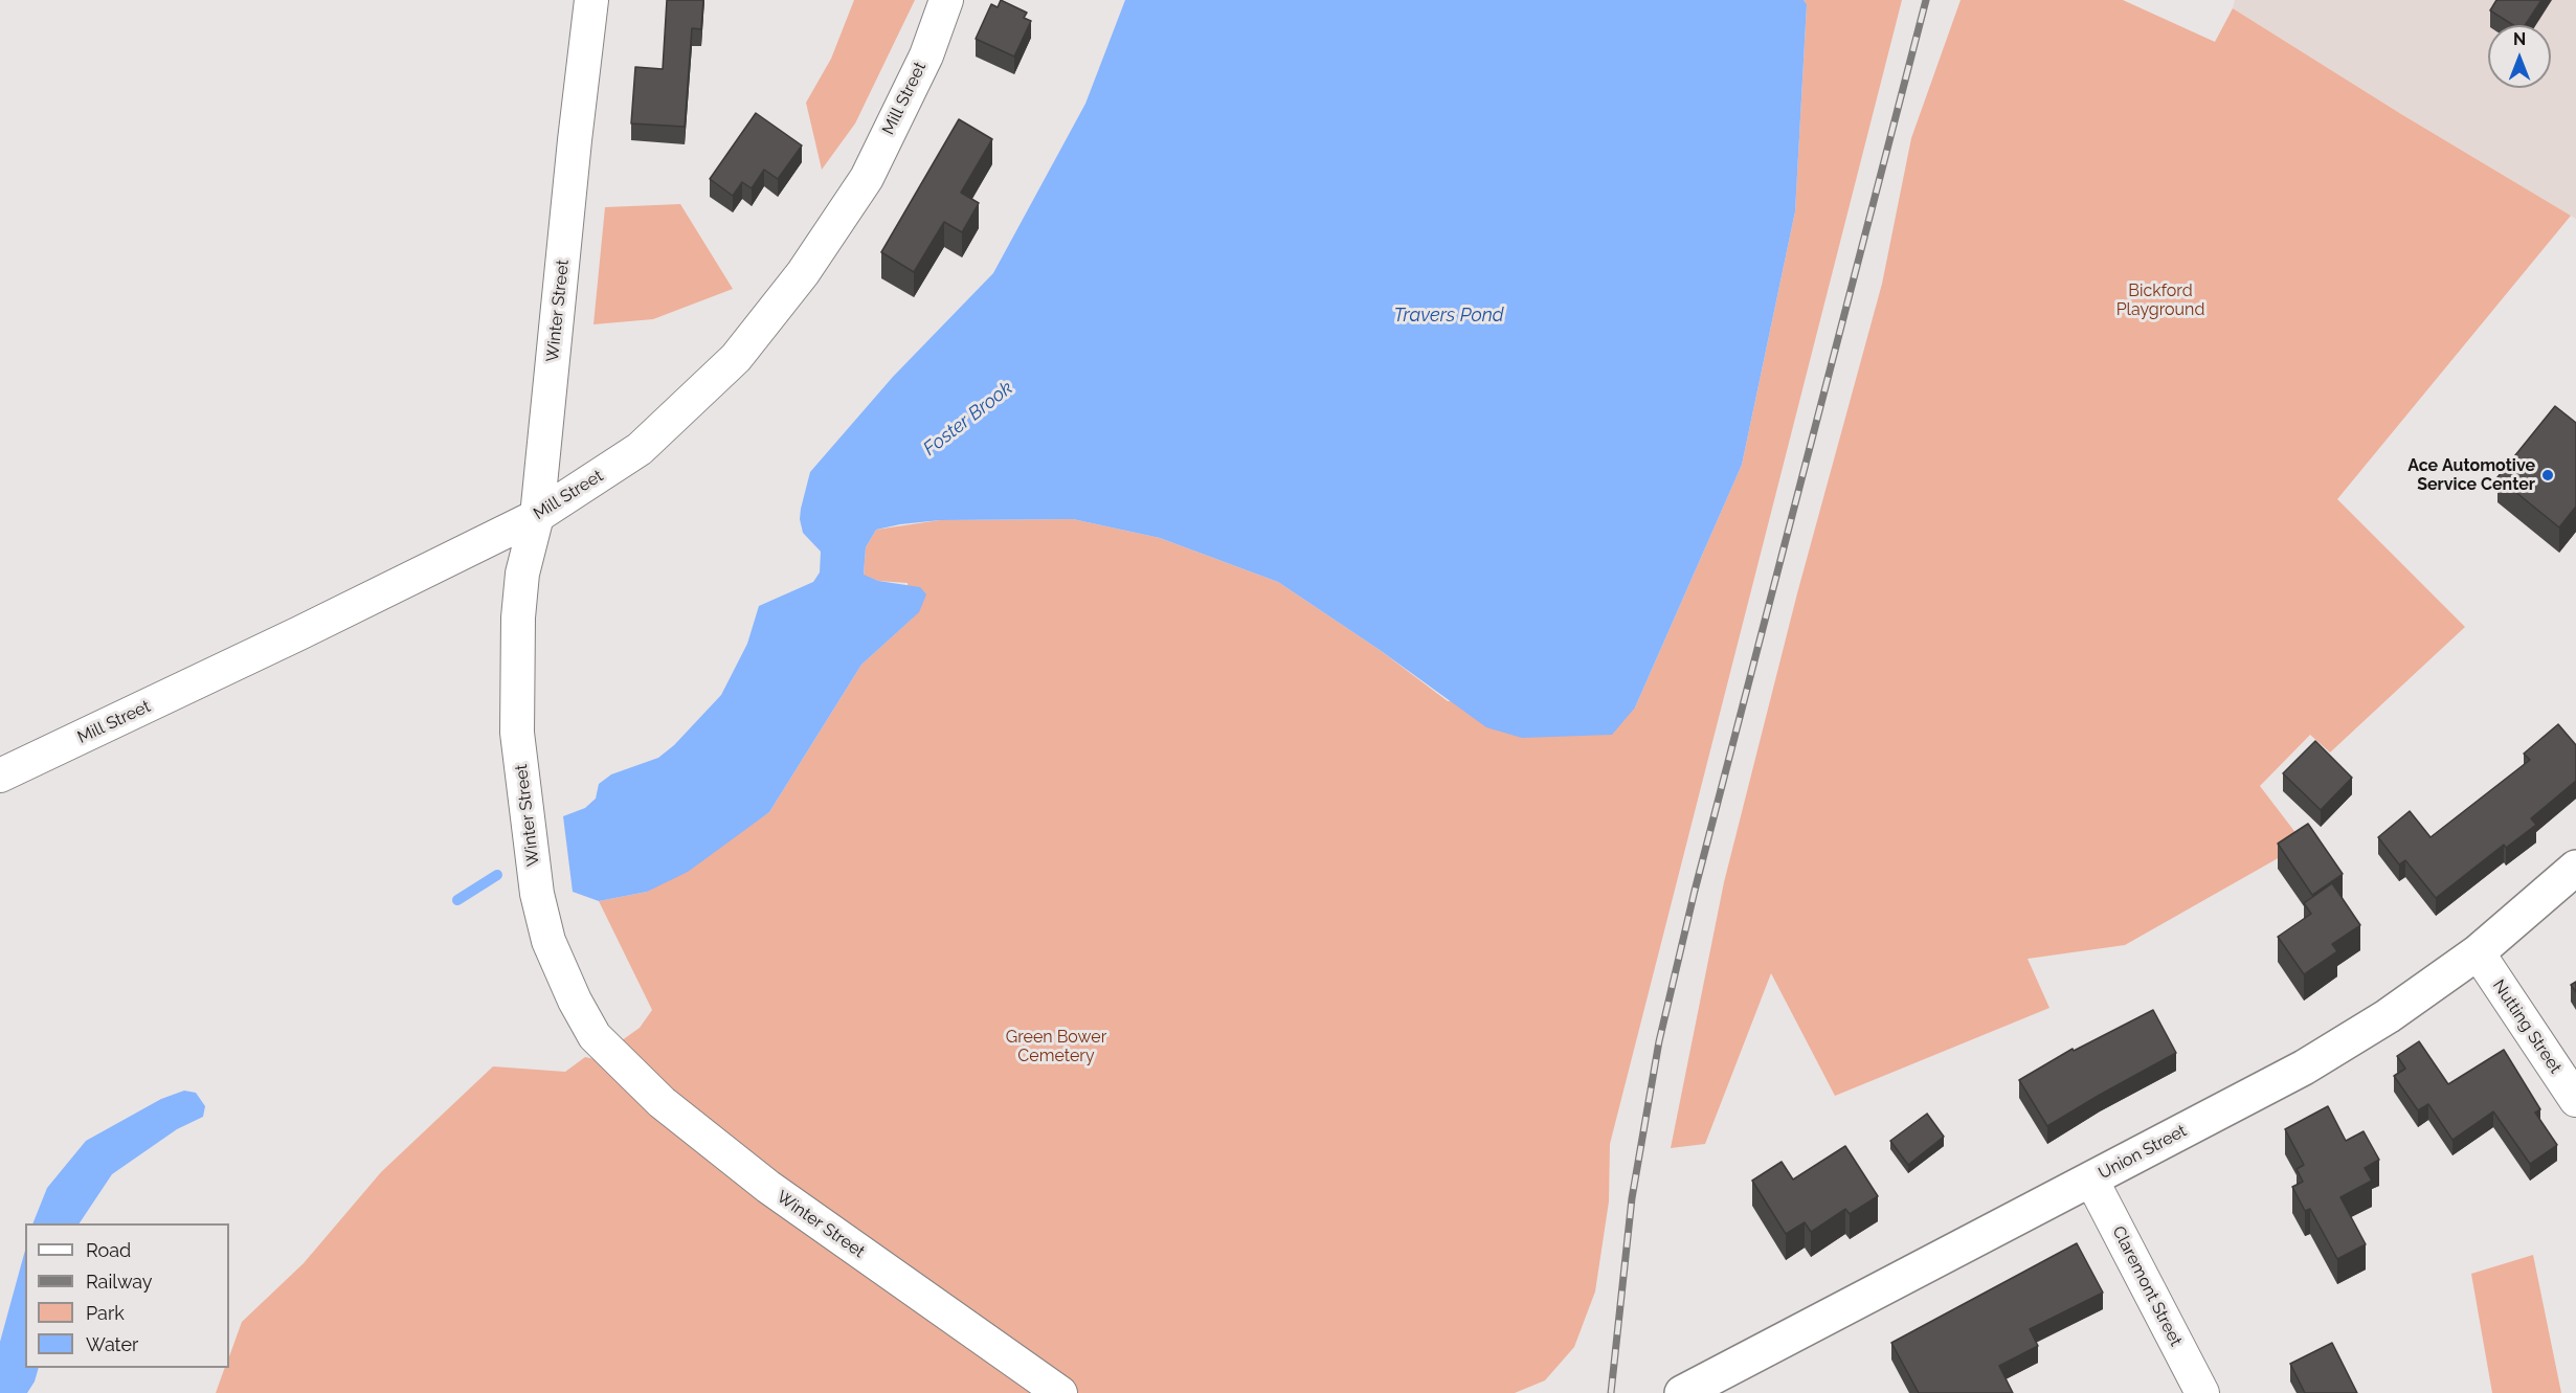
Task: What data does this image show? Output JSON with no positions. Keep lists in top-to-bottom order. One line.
{"streets":{"street":["Mill Street","Winter Street","Nutting Street","Union Street","Claremont Street"]},"crossings":[["Mill Street","Winter Street"],["Nutting Street","Union Street"],["Union Street","Claremont Street"]],"water":["Travers Pond","Foster Brook"],"parks":["Bickford Playground","Green Bower Cemetery"],"places":["Ace Automotive Service Center"],"legend":["Road","Railway","Park","Water"],"north":"top"}
